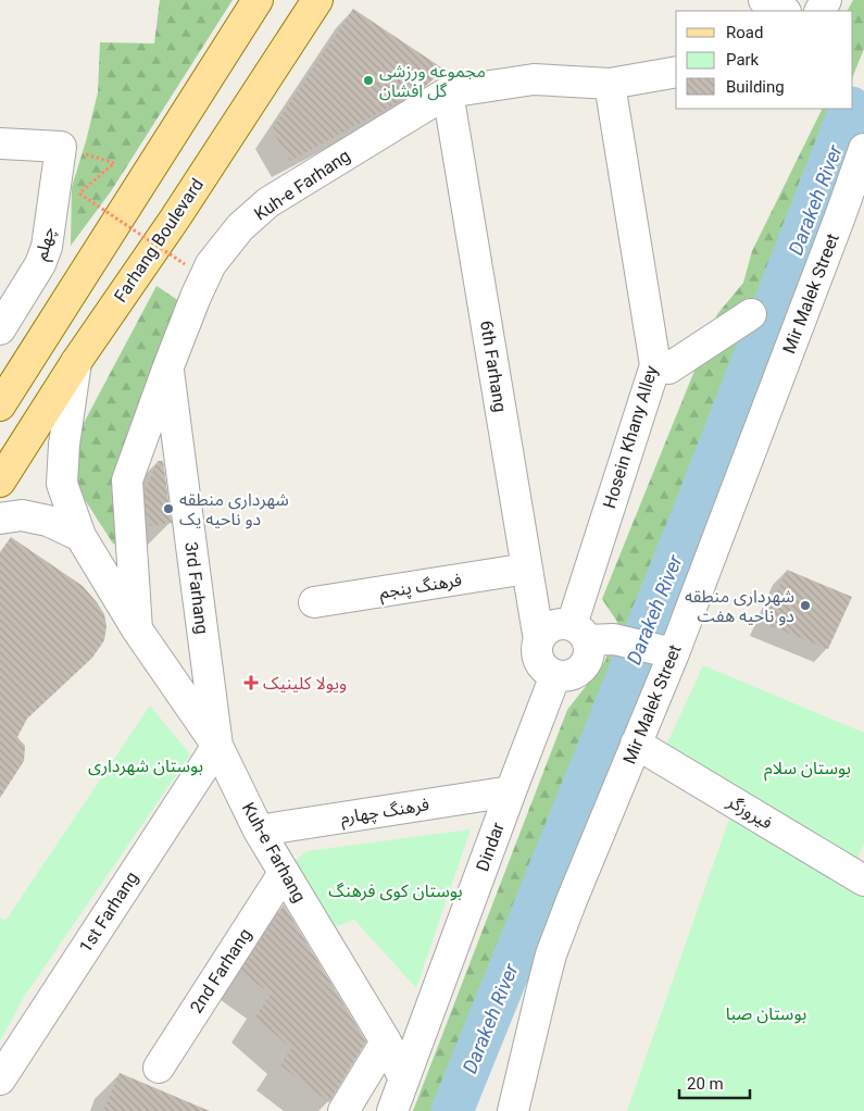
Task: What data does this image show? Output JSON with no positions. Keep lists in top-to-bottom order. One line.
{"streets":{"main road":["Farhang Boulevard"],"street":["Kuh-e Farhang","چهلم","Mir Malek Street","6th Farhang","Hosein Khany Alley","فرهنگ پنجم","3rd Farhang","فرهنگ چهارم","فیروزگر","Dindar","1st Farhang","2nd Farhang"]},"crossings":[["Kuh-e Farhang","Farhang Boulevard"],["Kuh-e Farhang","6th Farhang"],["Kuh-e Farhang","Hosein Khany Alley"],["Kuh-e Farhang","3rd Farhang"],["Kuh-e Farhang","فرهنگ چهارم"],["Kuh-e Farhang","Dindar"],["Kuh-e Farhang","1st Farhang"],["Kuh-e Farhang","2nd Farhang"],["Mir Malek Street","فیروزگر"],["6th Farhang","Hosein Khany Alley"],["6th Farhang","فرهنگ پنجم"],["6th Farhang","Dindar"],["Hosein Khany Alley","Dindar"],["3rd Farhang","1st Farhang"],["فرهنگ چهارم","Dindar"]],"water":["Darakeh River"],"parks":["بوستان شهرداری","بوستان سلام","بوستان کوی فرهنگ","بوستان صبا"],"places":{"other":["مجموعه ورزشی گل افشان","شهرداری منطقه دو ناحیه یک","شهرداری منطقه دو ناحیه هفت"],"health":["ویولا کلینیک"]},"legend":["Road","Park","Building"],"scale_bar":"20 m"}
